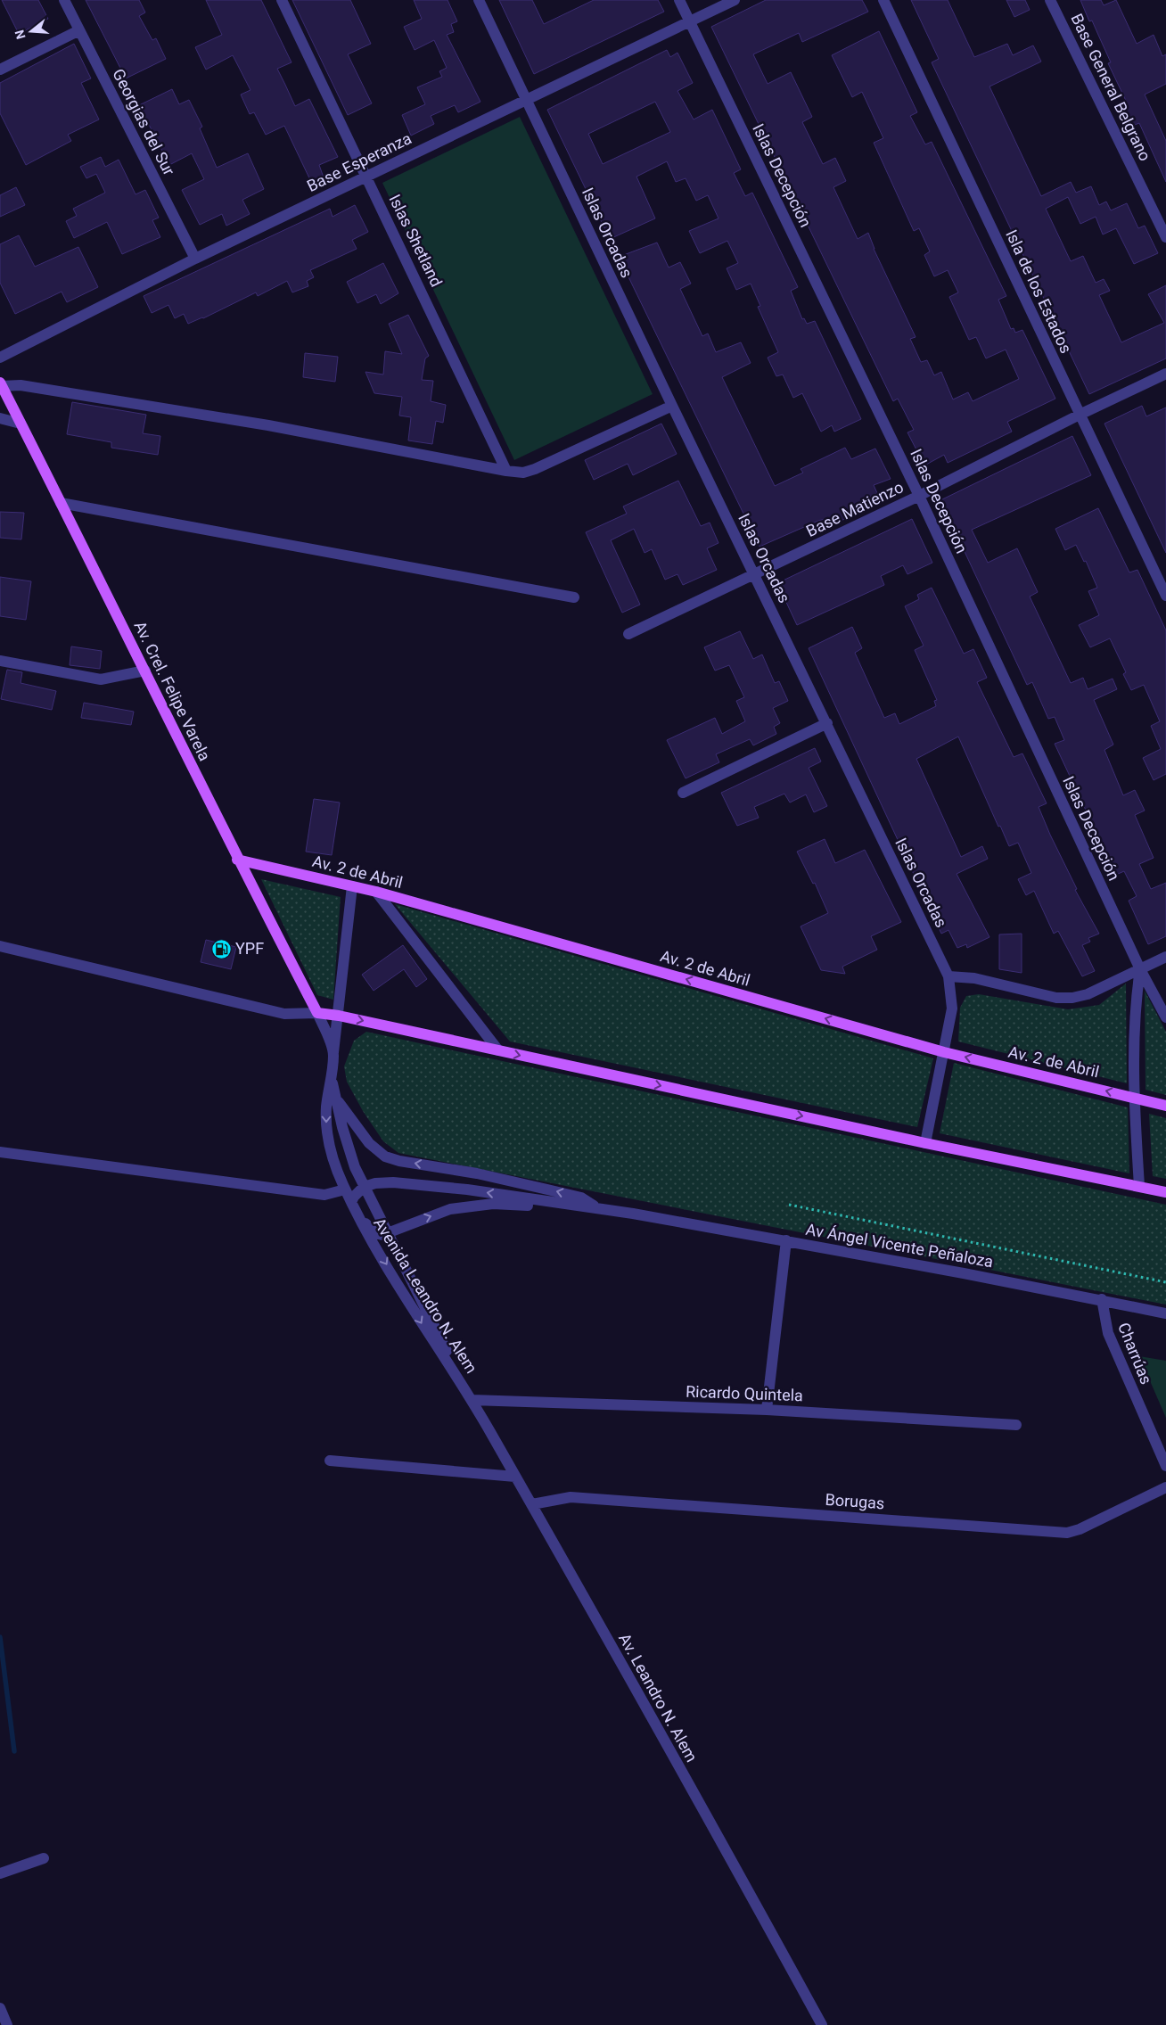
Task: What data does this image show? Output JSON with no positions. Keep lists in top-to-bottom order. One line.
{"streets":{"main road":["Av. Crel. Felipe Varela","Av. 2 de Abril"],"street":["Base General Belgrano","Georgias del Sur","Base Esperanza","Islas Decepción","Islas Orcadas","Islas Shetland","Isla de los Estados","Base Matienzo","Av Ángel Vicente Peñaloza","Avenida Leandro N. Alem","Charrúas","Ricardo Quintela","Borugas","Av. Leandro N. Alem"]},"crossings":[["Georgias del Sur","Base Esperanza"],["Base Esperanza","Islas Decepción"],["Base Esperanza","Islas Orcadas"],["Base Esperanza","Islas Shetland"],["Islas Decepción","Base Matienzo"],["Islas Orcadas","Base Matienzo"],["Islas Orcadas","Av. 2 de Abril"],["Isla de los Estados","Base Matienzo"],["Av. Crel. Felipe Varela","Av. 2 de Abril"],["Av. Crel. Felipe Varela","Avenida Leandro N. Alem"],["Av Ángel Vicente Peñaloza","Charrúas"],["Avenida Leandro N. Alem","Av. Leandro N. Alem"],["Ricardo Quintela","Av. Leandro N. Alem"],["Borugas","Av. Leandro N. Alem"]],"places":{"fuel station":["YPF"]},"north":"left"}
